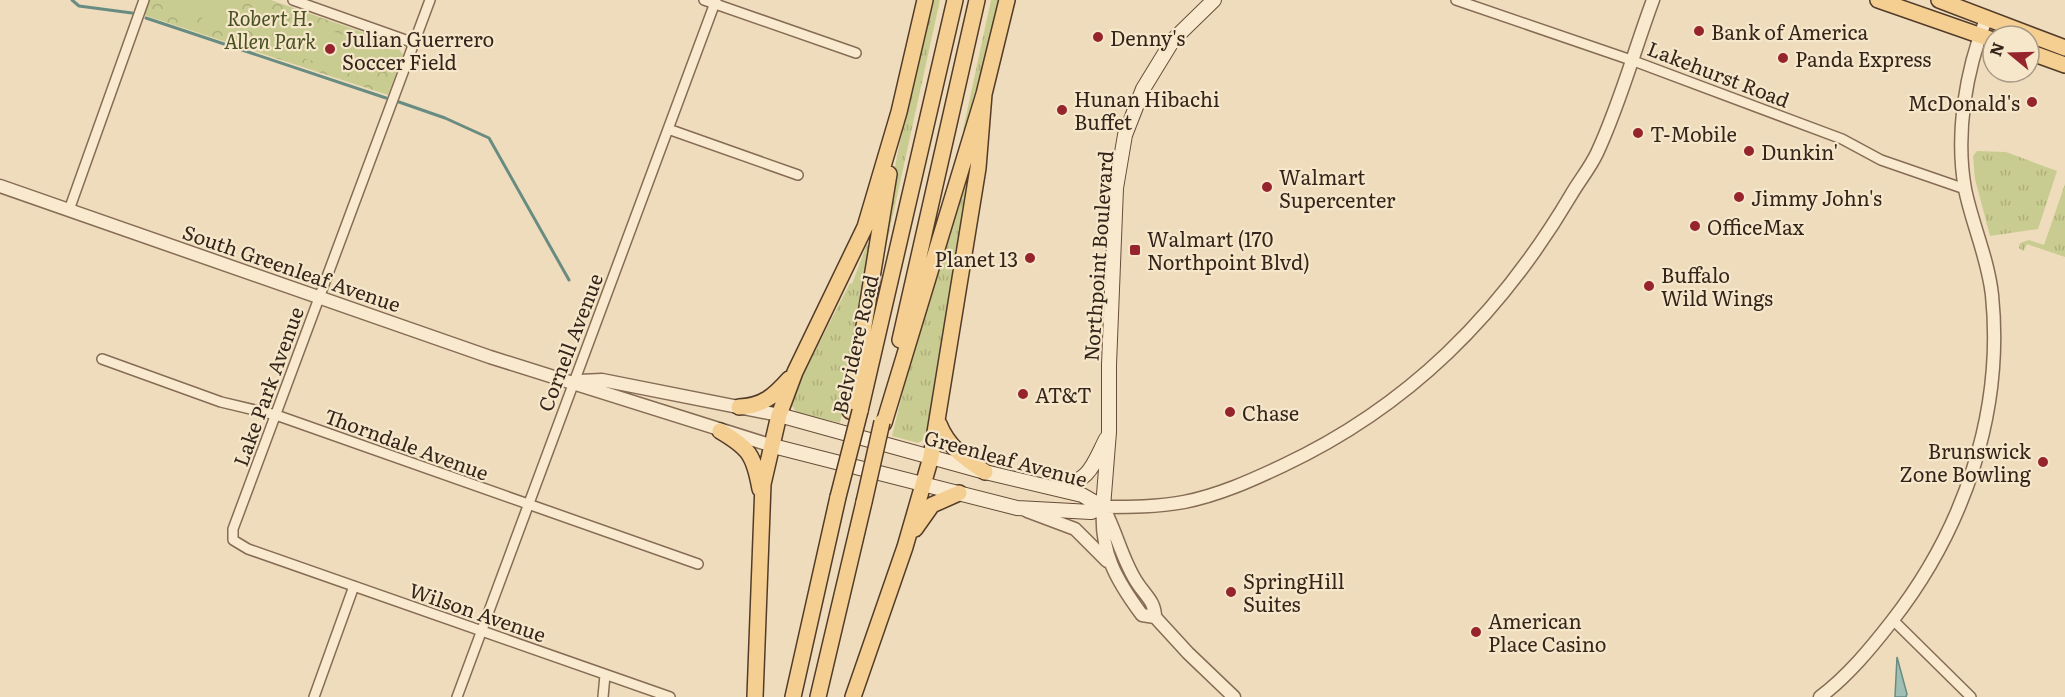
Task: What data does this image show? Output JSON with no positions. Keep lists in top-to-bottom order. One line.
{"streets":{"main road":["Northpoint Boulevard","Belvidere Road","Greenleaf Avenue"],"street":["Lakehurst Road","South Greenleaf Avenue","Cornell Avenue","Lake Park Avenue","Thorndale Avenue","Wilson Avenue"]},"crossings":[["Northpoint Boulevard","Greenleaf Avenue"],["South Greenleaf Avenue","Cornell Avenue"],["South Greenleaf Avenue","Lake Park Avenue"],["South Greenleaf Avenue","Greenleaf Avenue"],["Cornell Avenue","Thorndale Avenue"],["Cornell Avenue","Wilson Avenue"],["Lake Park Avenue","Thorndale Avenue"],["Lake Park Avenue","Wilson Avenue"]],"parks":["Robert H. Allen Park"],"places":{"other":["Bank of America","Denny's","Julian Guerrero Soccer Field","Panda Express","McDonald's","Hunan Hibachi Buffet","T-Mobile","Dunkin'","Walmart Supercenter","Jimmy John's","OfficeMax","Planet 13","Buffalo Wild Wings","AT&T","Chase","Brunswick Zone Bowling","SpringHill Suites","American Place Casino"],"transit":["Walmart (170 Northpoint Blvd)"]},"north":"left"}
